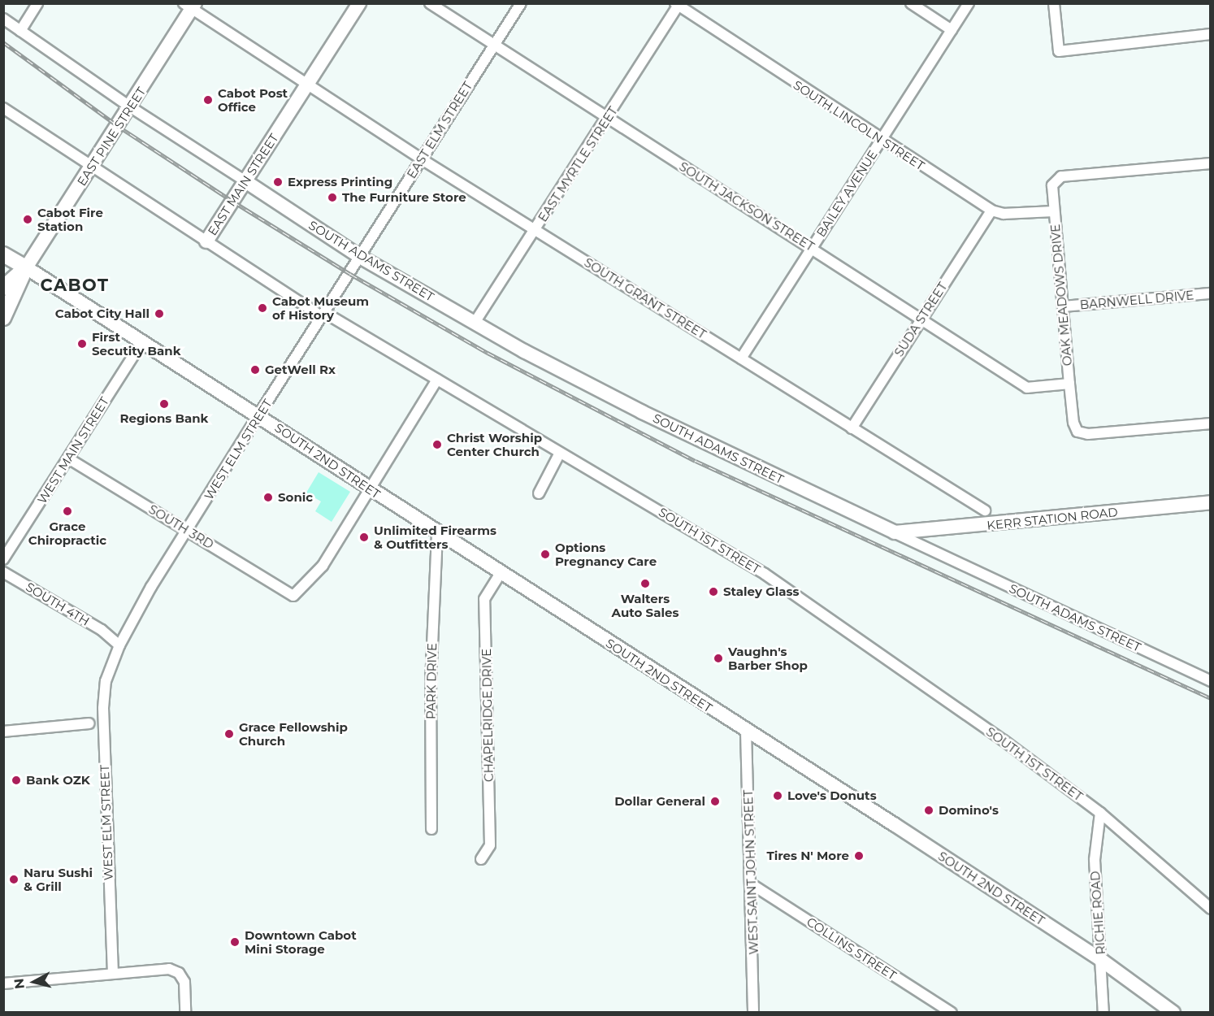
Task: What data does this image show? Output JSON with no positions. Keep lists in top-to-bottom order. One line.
{"streets":{"main road":["EAST PINE STREET","EAST MAIN STREET","SOUTH ADAMS STREET","SOUTH 2ND STREET","KERR STATION ROAD"],"street":["SOUTH LINCOLN STREET","EAST ELM STREET","EAST MYRTLE STREET","BAILEY AVENUE","SOUTH JACKSON STREET","OAK MEADOWS DRIVE","SOUTH GRANT STREET","BARNWELL DRIVE","SUDA STREET","WEST ELM STREET","WEST MAIN STREET","SOUTH 3RD","SOUTH 1ST STREET","SOUTH 4TH","PARK DRIVE","CHAPELRIDGE DRIVE","WEST SAINT JOHN STREET","RICHIE ROAD","COLLINS STREET"]},"crossings":[["SOUTH LINCOLN STREET","EAST MYRTLE STREET"],["SOUTH LINCOLN STREET","BAILEY AVENUE"],["SOUTH LINCOLN STREET","OAK MEADOWS DRIVE"],["SOUTH LINCOLN STREET","SUDA STREET"],["EAST ELM STREET","SOUTH JACKSON STREET"],["EAST ELM STREET","SOUTH ADAMS STREET"],["EAST ELM STREET","SOUTH GRANT STREET"],["EAST ELM STREET","WEST ELM STREET"],["EAST PINE STREET","SOUTH GRANT STREET"],["EAST PINE STREET","SOUTH 2ND STREET"],["EAST PINE STREET","SOUTH 1ST STREET"],["EAST MYRTLE STREET","SOUTH JACKSON STREET"],["EAST MYRTLE STREET","SOUTH ADAMS STREET"],["EAST MYRTLE STREET","SOUTH GRANT STREET"],["EAST MAIN STREET","SOUTH ADAMS STREET"],["EAST MAIN STREET","SOUTH GRANT STREET"],["EAST MAIN STREET","SOUTH 1ST STREET"],["BAILEY AVENUE","SOUTH JACKSON STREET"],["BAILEY AVENUE","SOUTH GRANT STREET"],["SOUTH JACKSON STREET","OAK MEADOWS DRIVE"],["SOUTH JACKSON STREET","SUDA STREET"],["SOUTH ADAMS STREET","WEST ELM STREET"],["SOUTH ADAMS STREET","KERR STATION ROAD"],["OAK MEADOWS DRIVE","BARNWELL DRIVE"],["SOUTH GRANT STREET","SUDA STREET"],["WEST ELM STREET","SOUTH 2ND STREET"],["WEST ELM STREET","SOUTH 3RD"],["WEST ELM STREET","SOUTH 1ST STREET"],["WEST ELM STREET","SOUTH 4TH"],["WEST MAIN STREET","SOUTH 2ND STREET"],["WEST MAIN STREET","SOUTH 3RD"],["SOUTH 2ND STREET","SOUTH 3RD"],["SOUTH 2ND STREET","PARK DRIVE"],["SOUTH 2ND STREET","CHAPELRIDGE DRIVE"],["SOUTH 2ND STREET","WEST SAINT JOHN STREET"],["SOUTH 2ND STREET","RICHIE ROAD"],["SOUTH 1ST STREET","RICHIE ROAD"],["WEST SAINT JOHN STREET","COLLINS STREET"]],"districts":["CABOT"],"places":["Cabot Post Office","Express Printing","The Furniture Store","Cabot Fire Station","Cabot Museum of History","Cabot City Hall","First Secutity Bank","GetWell Rx","Regions Bank","Christ Worship Center Church","Sonic","Grace Chiropractic","Unlimited Firearms & Outfitters","Options Pregnancy Care","Walters Auto Sales","Staley Glass","Vaughn's Barber Shop","Grace Fellowship Church","Bank OZK","Love's Donuts","Dollar General","Domino's","Tires N' More","Naru Sushi & Grill","Downtown Cabot Mini Storage"],"north":"left"}
